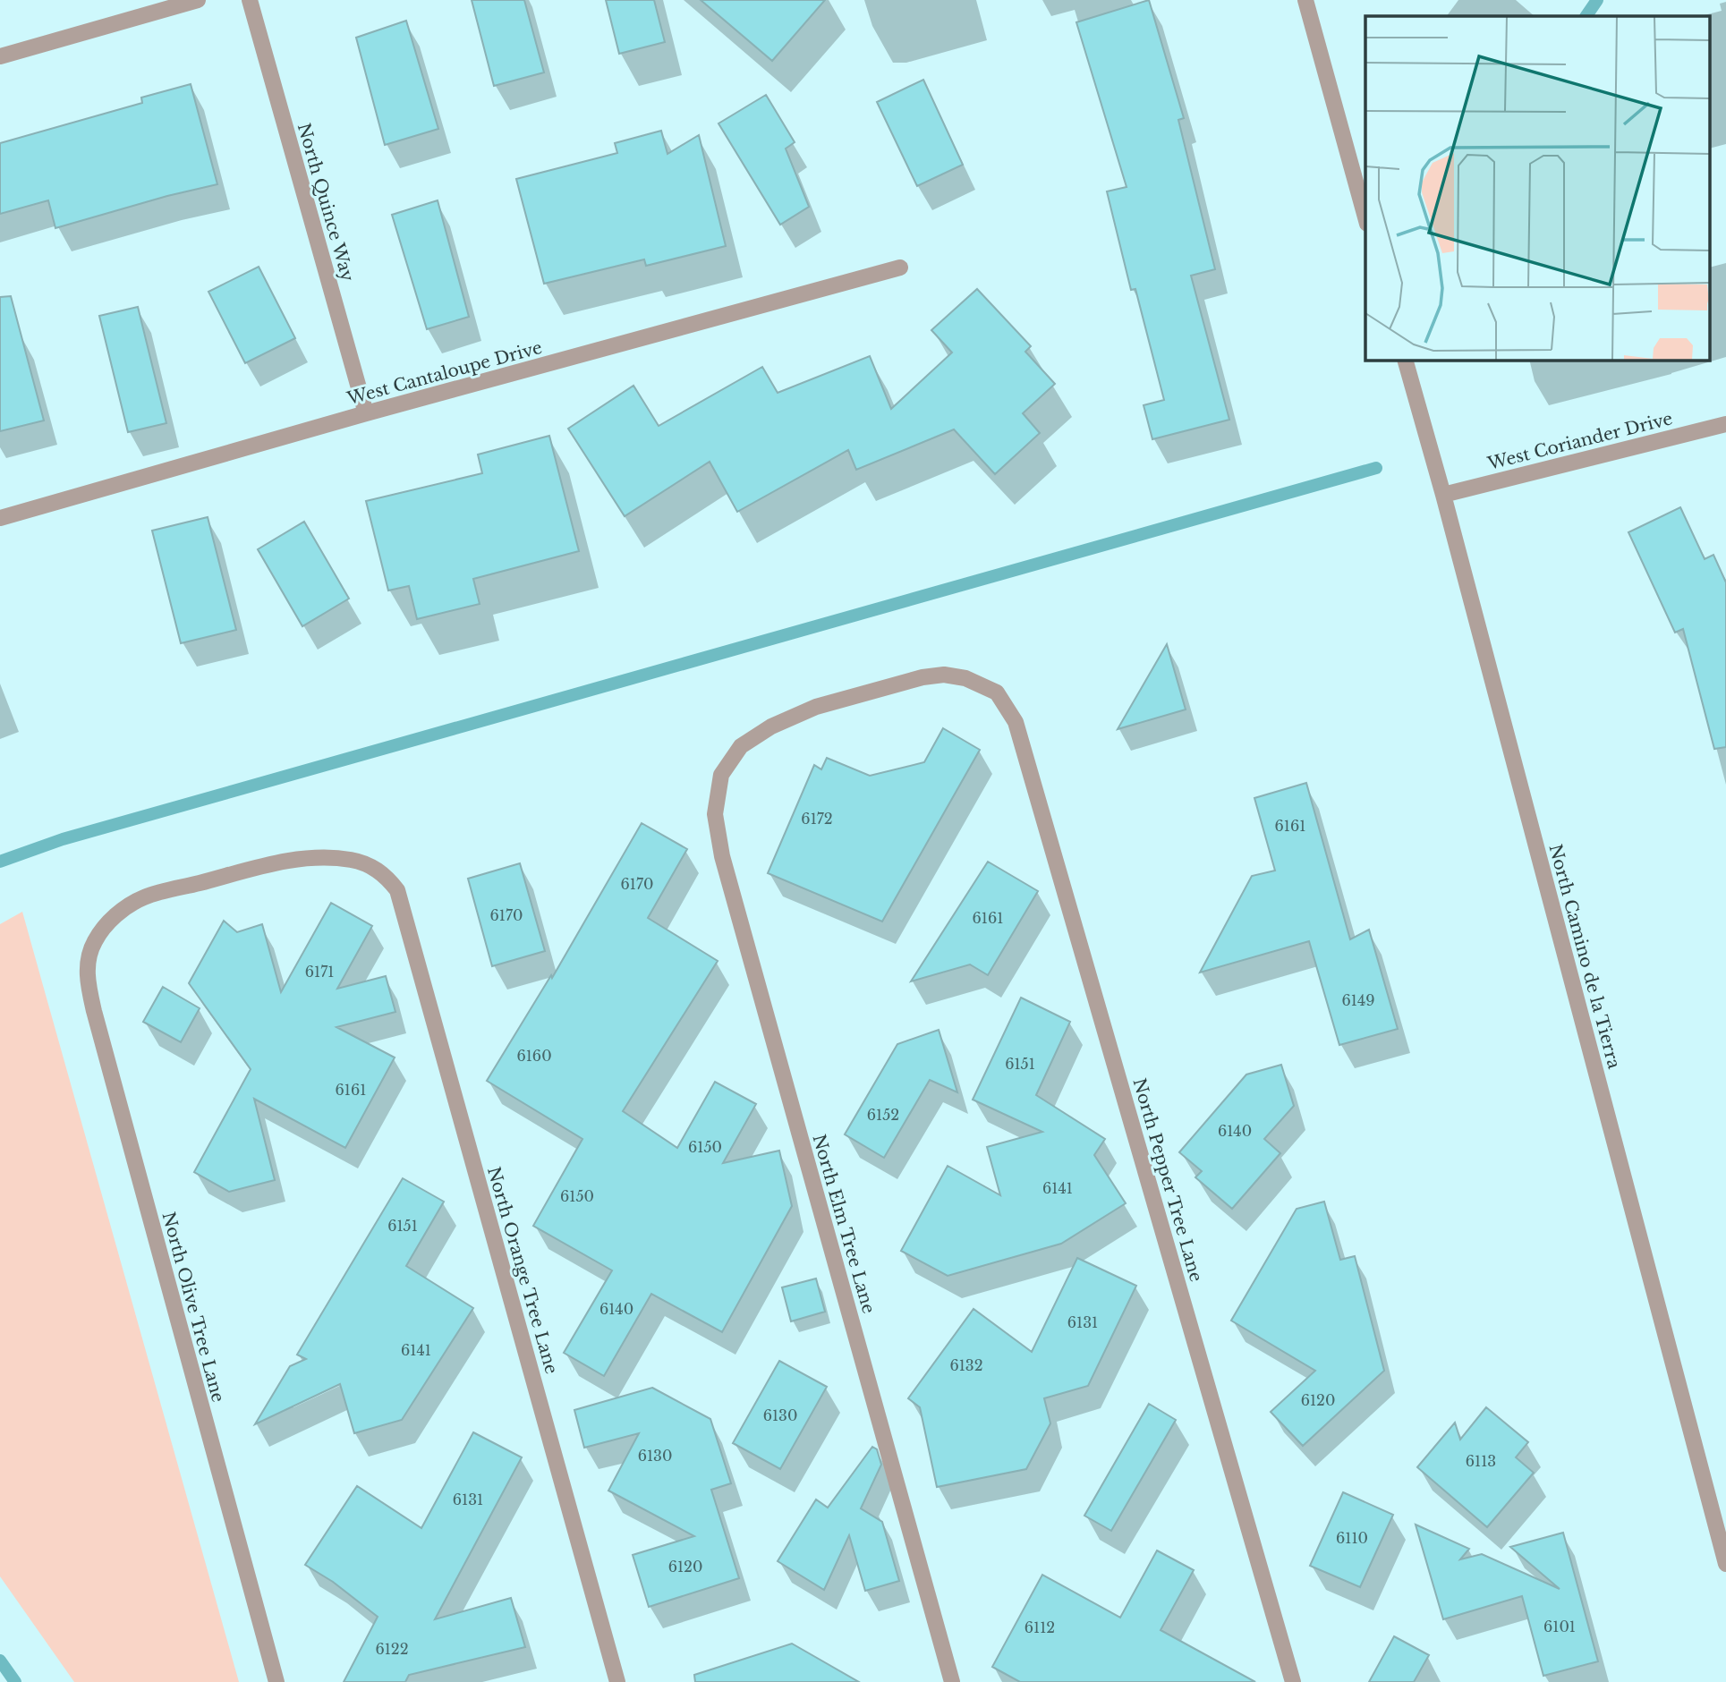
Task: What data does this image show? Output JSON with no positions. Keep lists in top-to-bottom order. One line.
{"streets":{"street":["North Quince Way","West Cantaloupe Drive","West Coriander Drive","North Camino de la Tierra","North Pepper Tree Lane","North Elm Tree Lane","North Orange Tree Lane","North Olive Tree Lane"]},"crossings":[["North Quince Way","West Cantaloupe Drive"],["West Coriander Drive","North Camino de la Tierra"],["North Pepper Tree Lane","North Elm Tree Lane"],["North Orange Tree Lane","North Olive Tree Lane"]],"house_numbers":["6172","6161","6170","6170","6161","6171","6149","6160","6151","6161","6152","6140","6150","6141","6150","6151","6140","6131","6141","6132","6120","6130","6130","6113","6131","6110","6120","6101","6112","6122"]}
